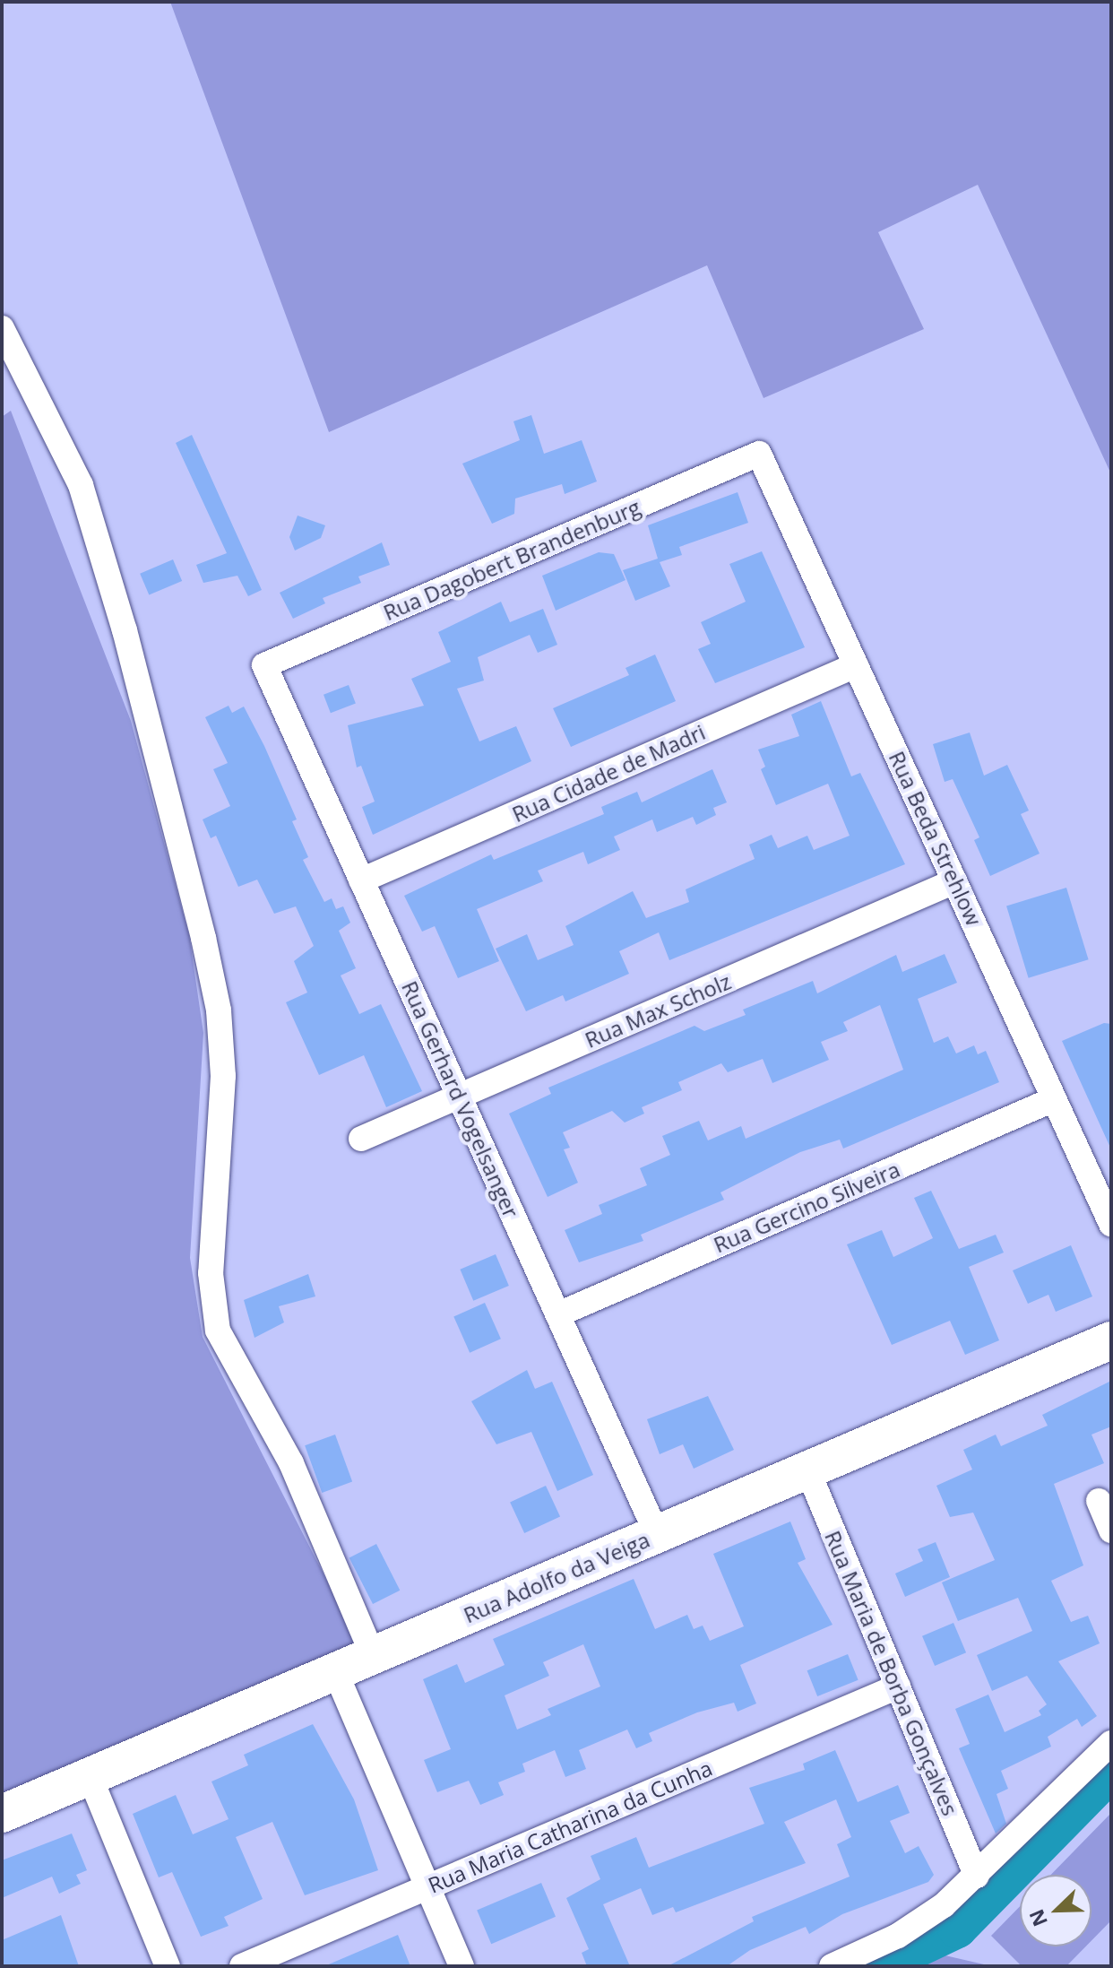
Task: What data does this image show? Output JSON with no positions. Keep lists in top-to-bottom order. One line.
{"streets":{"street":["Rua Dagobert Brandenburg","Rua Cidade de Madri","Rua Beda Strehlow","Rua Max Scholz","Rua Gerhard Vogelsanger","Rua Gercino Silveira","Rua Adolfo da Veiga","Rua Maria de Borba Gonçalves","Rua Maria Catharina da Cunha"]},"crossings":[["Rua Dagobert Brandenburg","Rua Beda Strehlow"],["Rua Dagobert Brandenburg","Rua Gerhard Vogelsanger"],["Rua Cidade de Madri","Rua Beda Strehlow"],["Rua Cidade de Madri","Rua Gerhard Vogelsanger"],["Rua Beda Strehlow","Rua Max Scholz"],["Rua Beda Strehlow","Rua Gercino Silveira"],["Rua Max Scholz","Rua Gerhard Vogelsanger"],["Rua Gerhard Vogelsanger","Rua Gercino Silveira"],["Rua Gerhard Vogelsanger","Rua Adolfo da Veiga"],["Rua Adolfo da Veiga","Rua Maria de Borba Gonçalves"],["Rua Maria de Borba Gonçalves","Rua Maria Catharina da Cunha"]],"north":"bottom left"}
